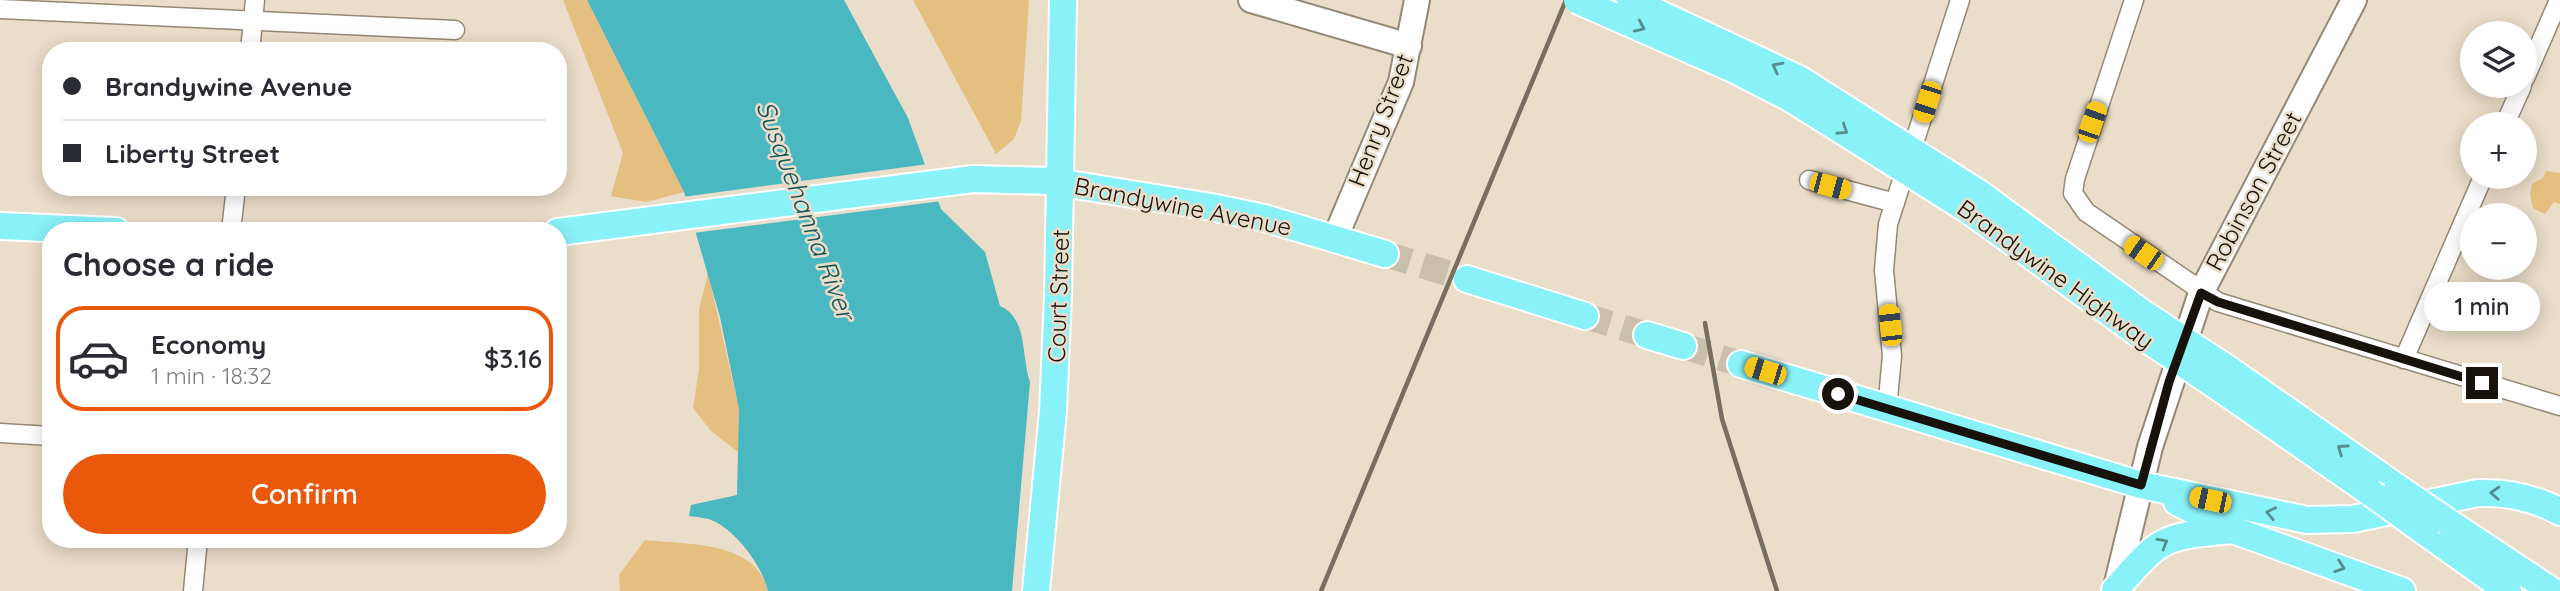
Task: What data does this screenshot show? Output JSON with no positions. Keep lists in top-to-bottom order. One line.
{"streets":{"main road":["Brandywine Avenue","Brandywine Highway","Court Street"],"street":["Henry Street","Robinson Street"]},"crossings":[["Henry Street","Brandywine Avenue"],["Brandywine Avenue","Court Street"]],"water":["Susquehanna River"],"page":{"map_buttons":["+","−"],"banner":["Brandywine Avenue","Liberty Street"],"heading":"Choose a ride","bubble":"1 min","list":[{"name":"Economy","note":"1 min · 18:32","value":"$3.16"}],"buttons":"Confirm"}}
